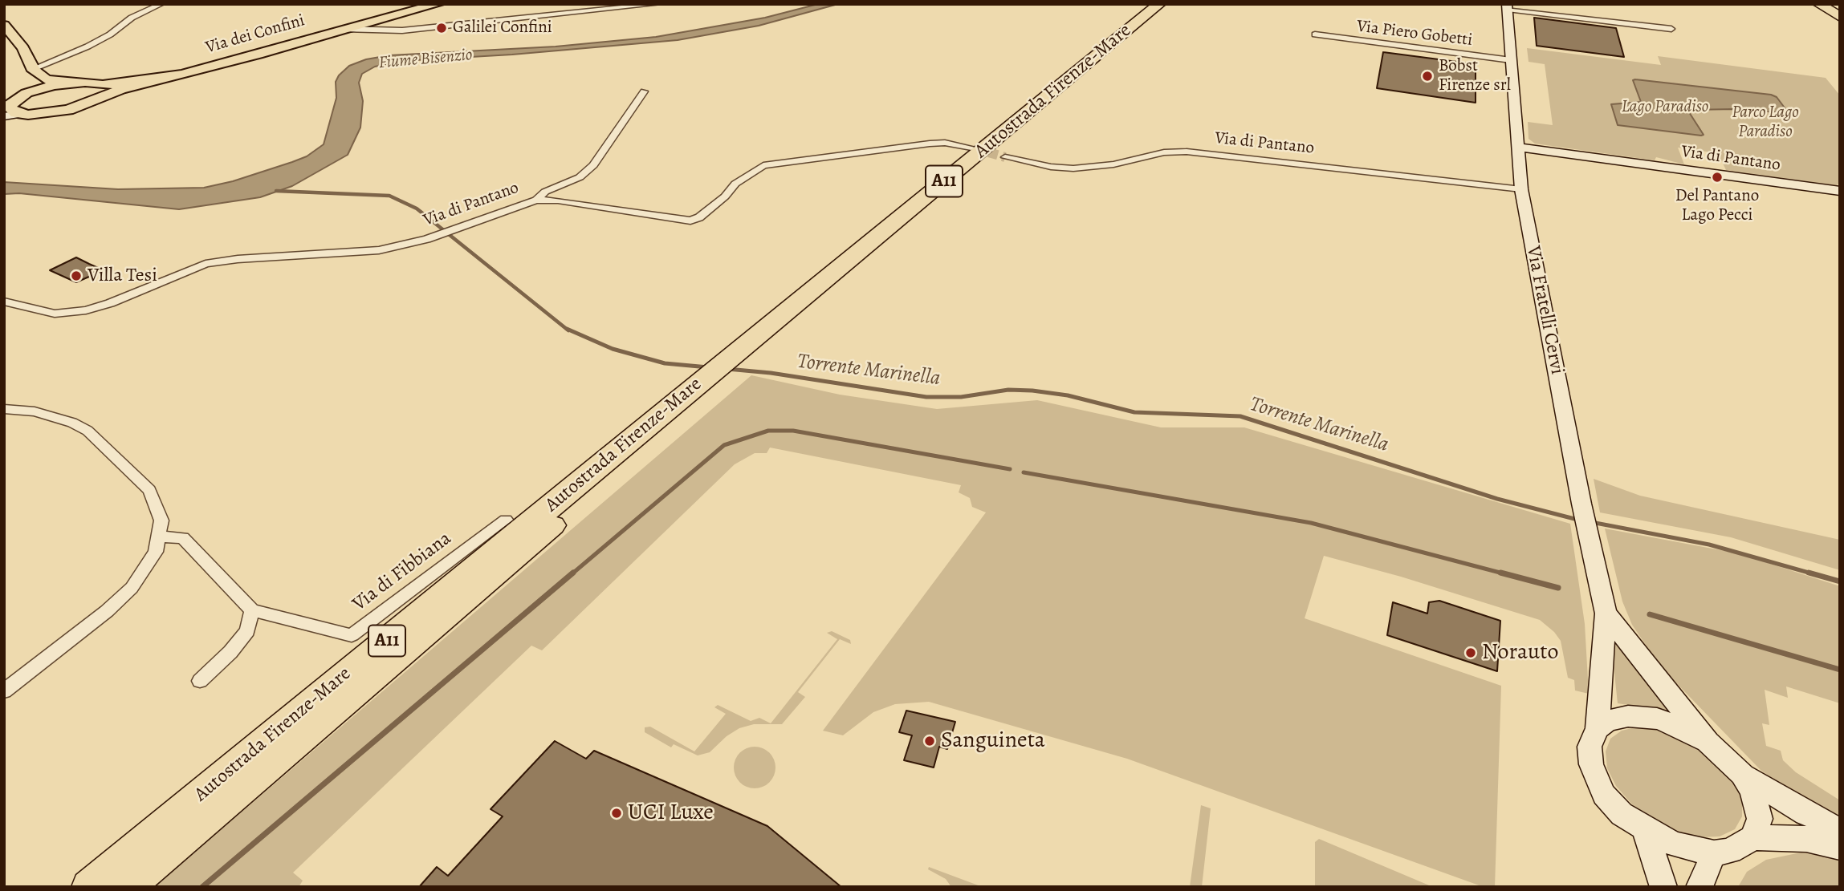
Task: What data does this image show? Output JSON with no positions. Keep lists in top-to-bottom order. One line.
{"streets":{"highway":["Autostrada Firenze-Mare","A11"],"main road":["Via dei Confini","Via Fratelli Cervi"],"street":["Via Piero Gobetti","Via di Pantano","Via di Fibbiana"]},"crossings":[["Via Piero Gobetti","Via Fratelli Cervi"],["Via di Pantano","Via Fratelli Cervi"]],"water":["Fiume Bisenzio","Lago Paradiso","Torrente Marinella"],"parks":["Parco Lago Paradiso"],"places":["Galilei Confini","Bobst Firenze srl","Del Pantano Lago Pecci","Villa Tesi","Norauto","Sanguineta","UCI Luxe"]}
